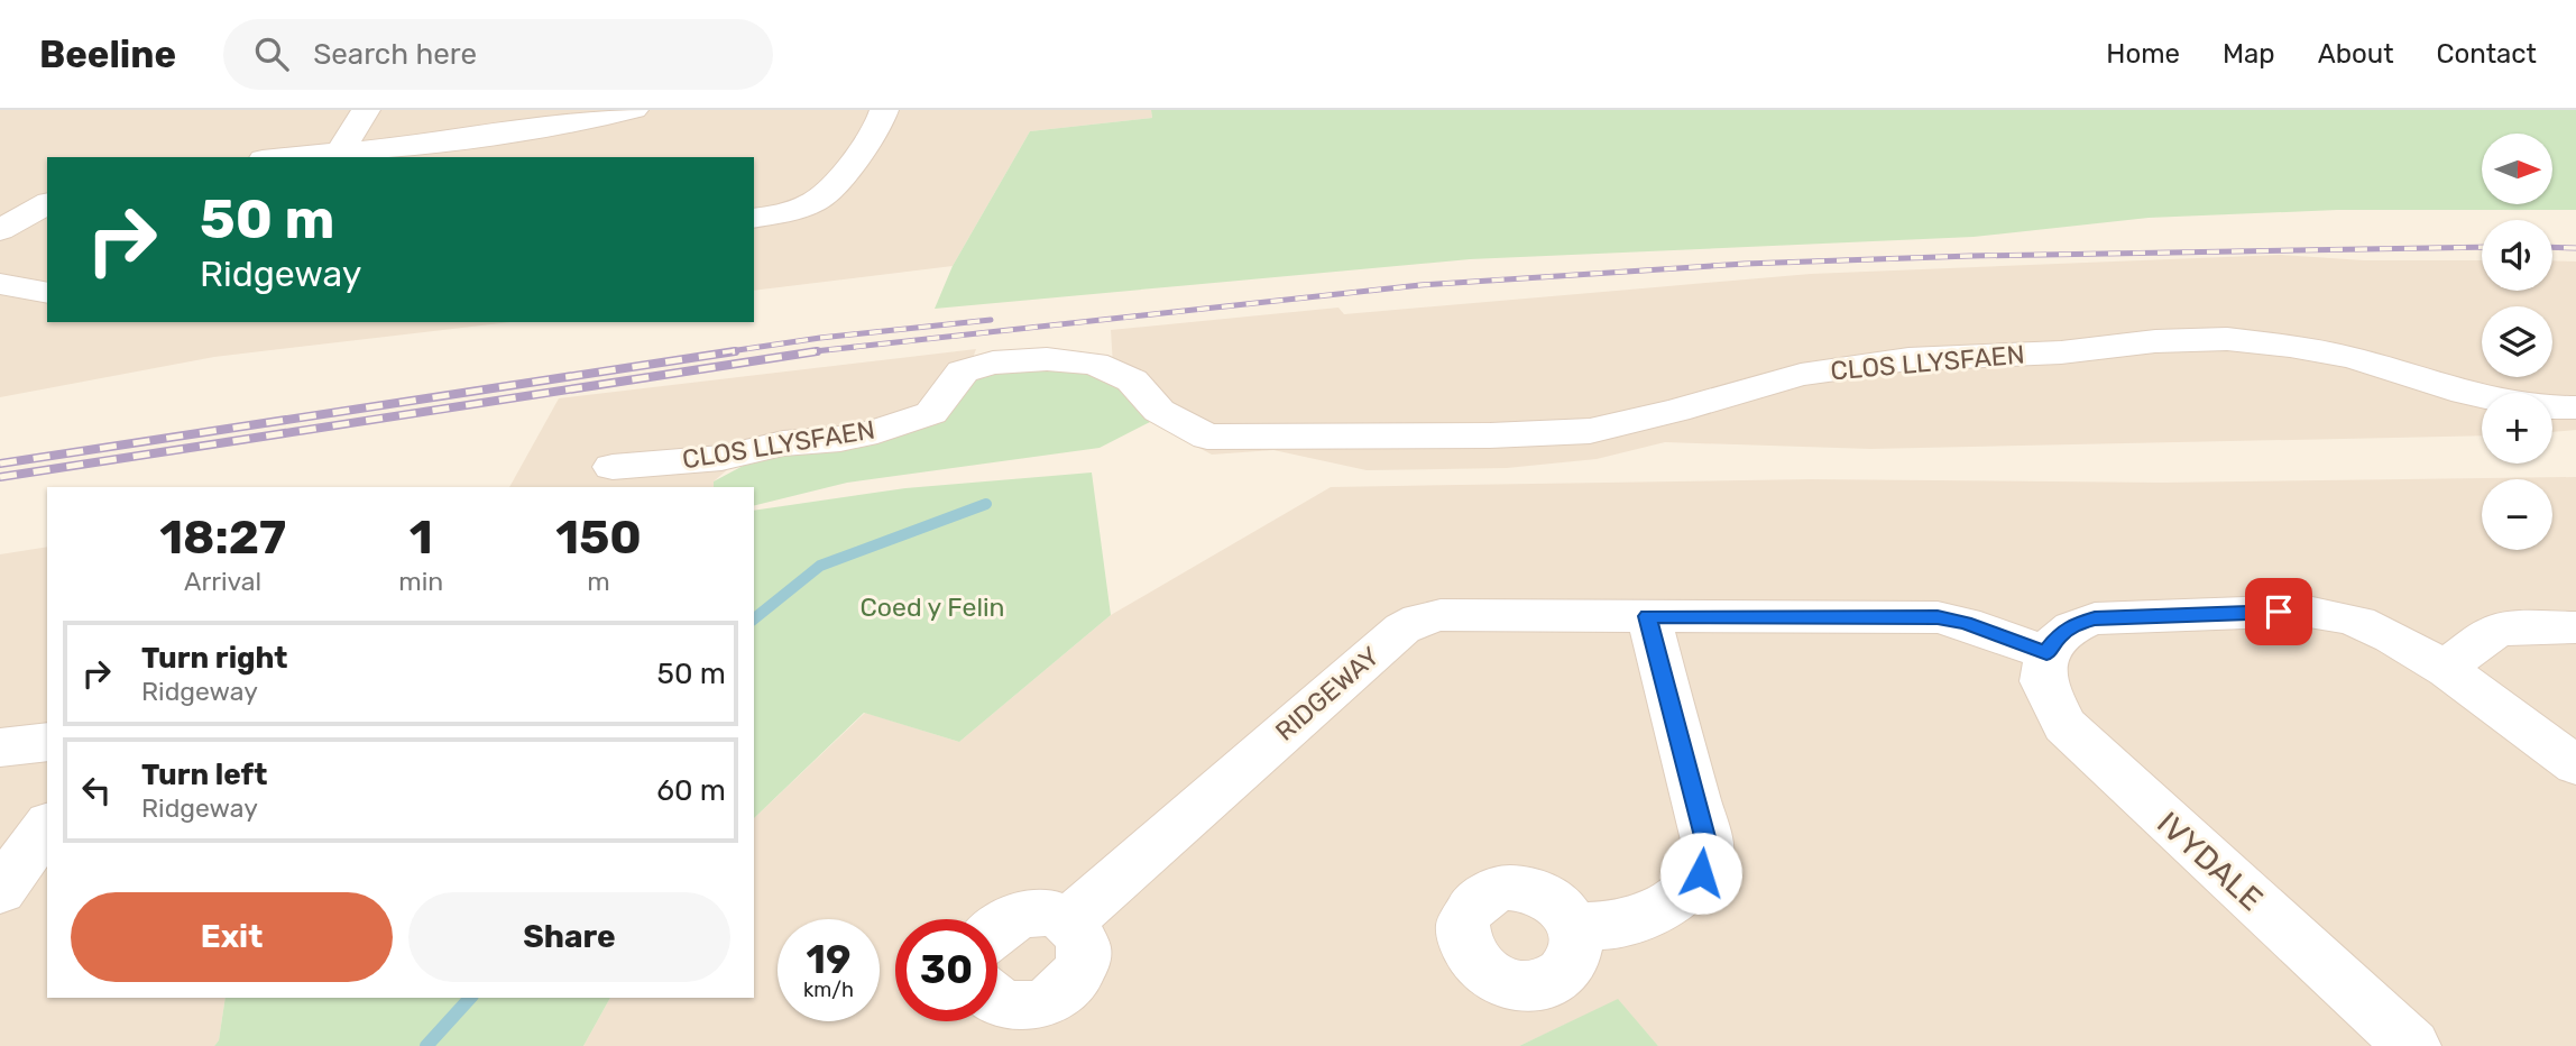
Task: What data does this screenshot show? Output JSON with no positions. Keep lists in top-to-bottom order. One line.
{"streets":{"street":["CLOS LLYSFAEN","RIDGEWAY","IVYDALE"]},"crossings":[["RIDGEWAY","IVYDALE"]],"parks":["Coed y Felin"],"north":"right","page":{"header":"Beeline","search":"Search here","nav":["Home","Map","About","Contact"],"map_buttons":["+","−"],"turn":["50 m","Ridgeway"],"eta":["18:27","Arrival","1","min","150","m"],"list":[{"name":"Turn right","note":"Ridgeway","value":"50 m"},{"name":"Turn left","note":"Ridgeway","value":"60 m"}],"buttons":["Exit","Share"],"speed":"19 km/h","limit":"30"}}
